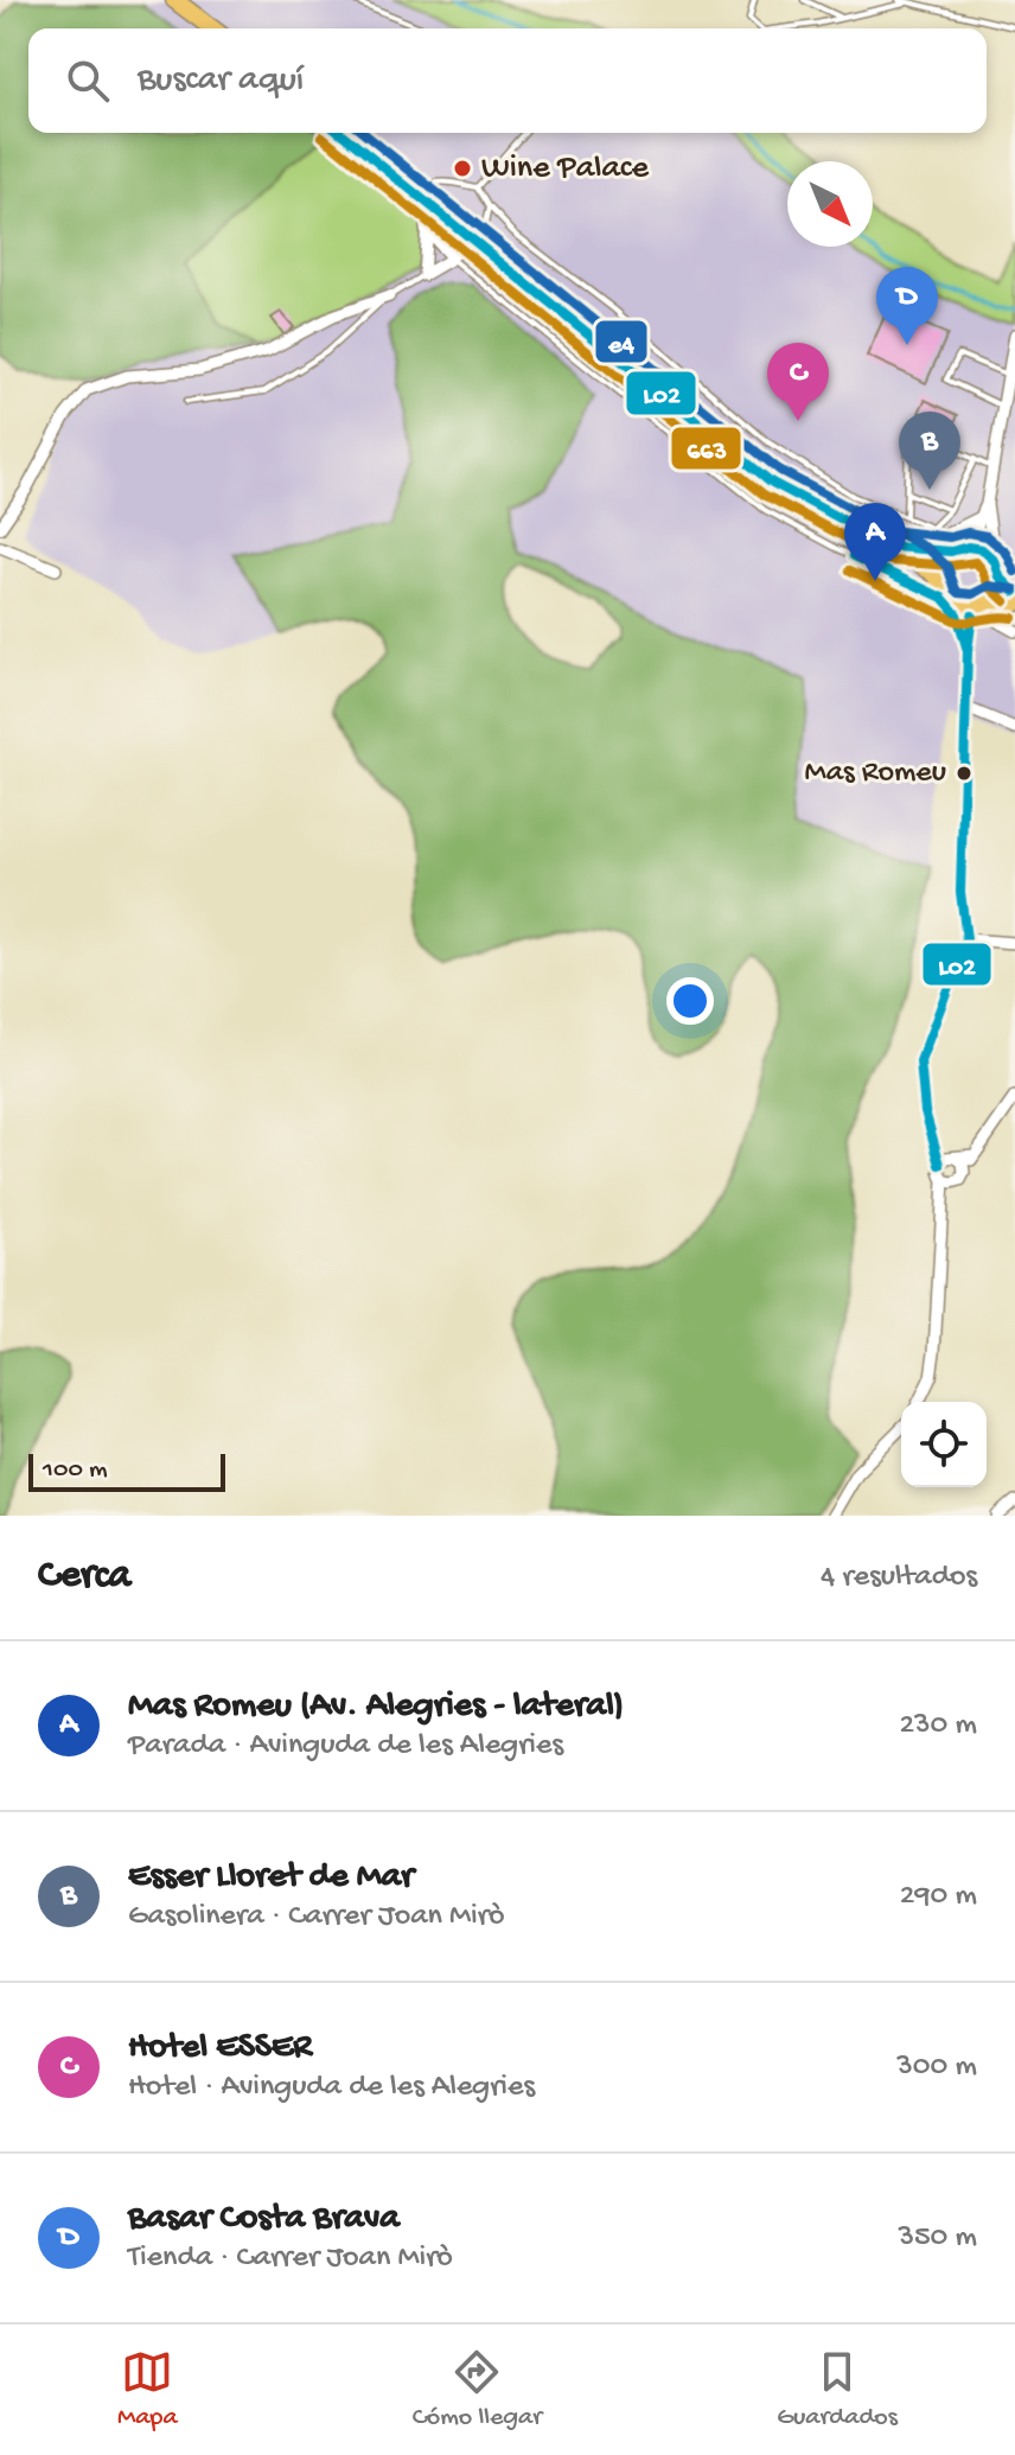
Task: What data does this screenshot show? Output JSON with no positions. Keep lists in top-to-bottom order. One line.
{"places":["Wine Palace","Mas Romeu"],"lines":["transit line L02","transit line e4","transit line 663"],"scale_bar":"100 m","north":"bottom right","page":{"search":"Buscar aquí","pins":["D","C","B","A"],"scale":"100 m","heading":["Cerca","4 resultados"],"list":[{"mark":"A","name":"Mas Romeu (Av. Alegries - lateral)","note":"Parada · Avinguda de les Alegries","value":"230 m"},{"mark":"B","name":"Esser Lloret de Mar","note":"Gasolinera · Carrer Joan Mirò","value":"290 m"},{"mark":"C","name":"Hotel ESSER","note":"Hotel · Avinguda de les Alegries","value":"300 m"},{"mark":"D","name":"Basar Costa Brava","note":"Tienda · Carrer Joan Mirò","value":"350 m"}],"nav":["Mapa","Cómo llegar","Guardados"]}}
